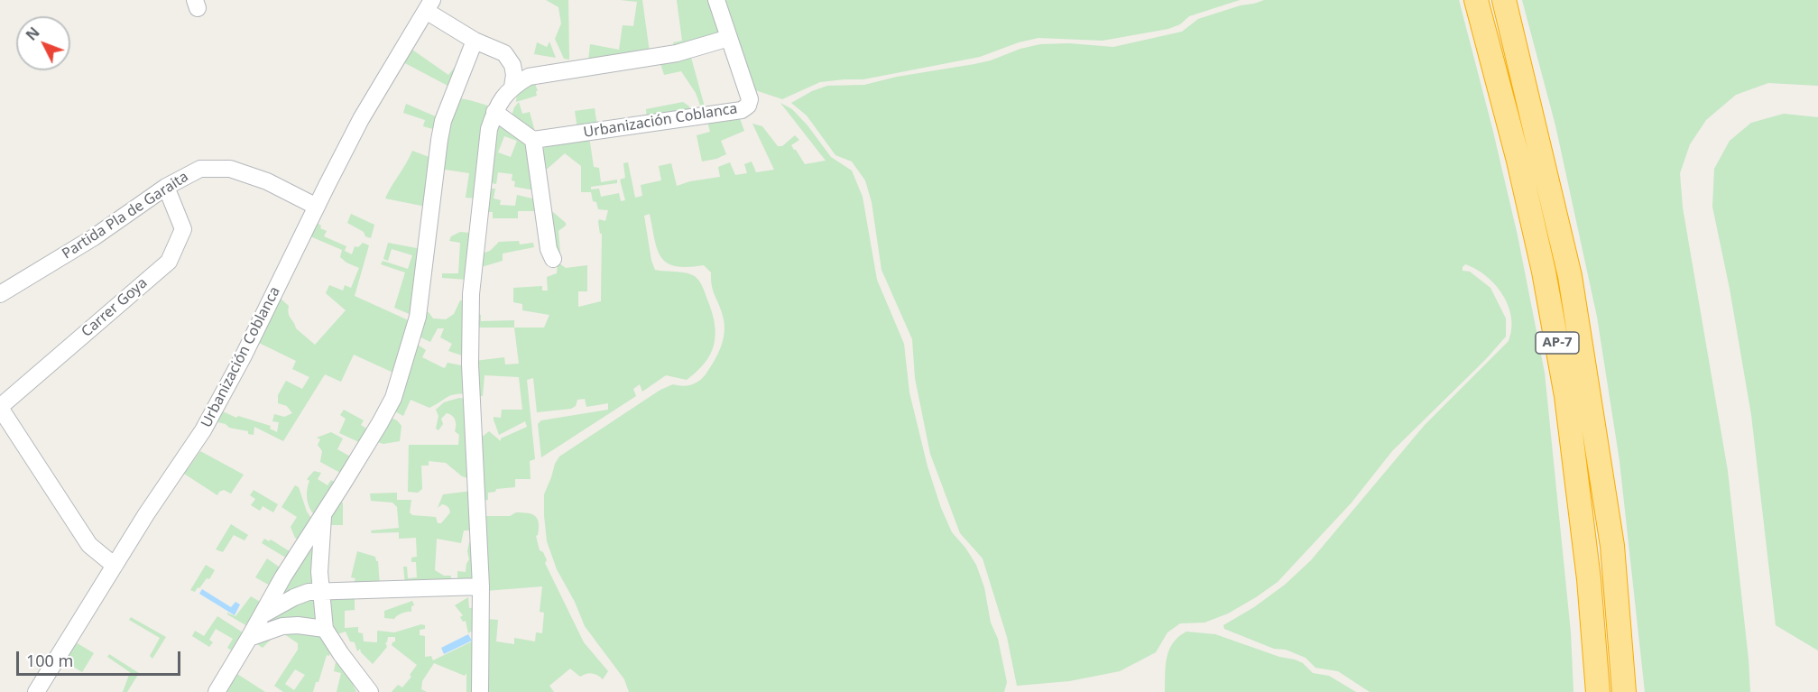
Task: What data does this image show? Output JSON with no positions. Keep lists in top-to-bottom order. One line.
{"streets":{"highway":["AP-7"],"street":["Urbanización Coblanca","Partida Pla de Garaita","Carrer Goya"]},"crossings":[["Urbanización Coblanca","Partida Pla de Garaita"],["Partida Pla de Garaita","Carrer Goya"]],"scale_bar":"100 m","north":"top left"}
